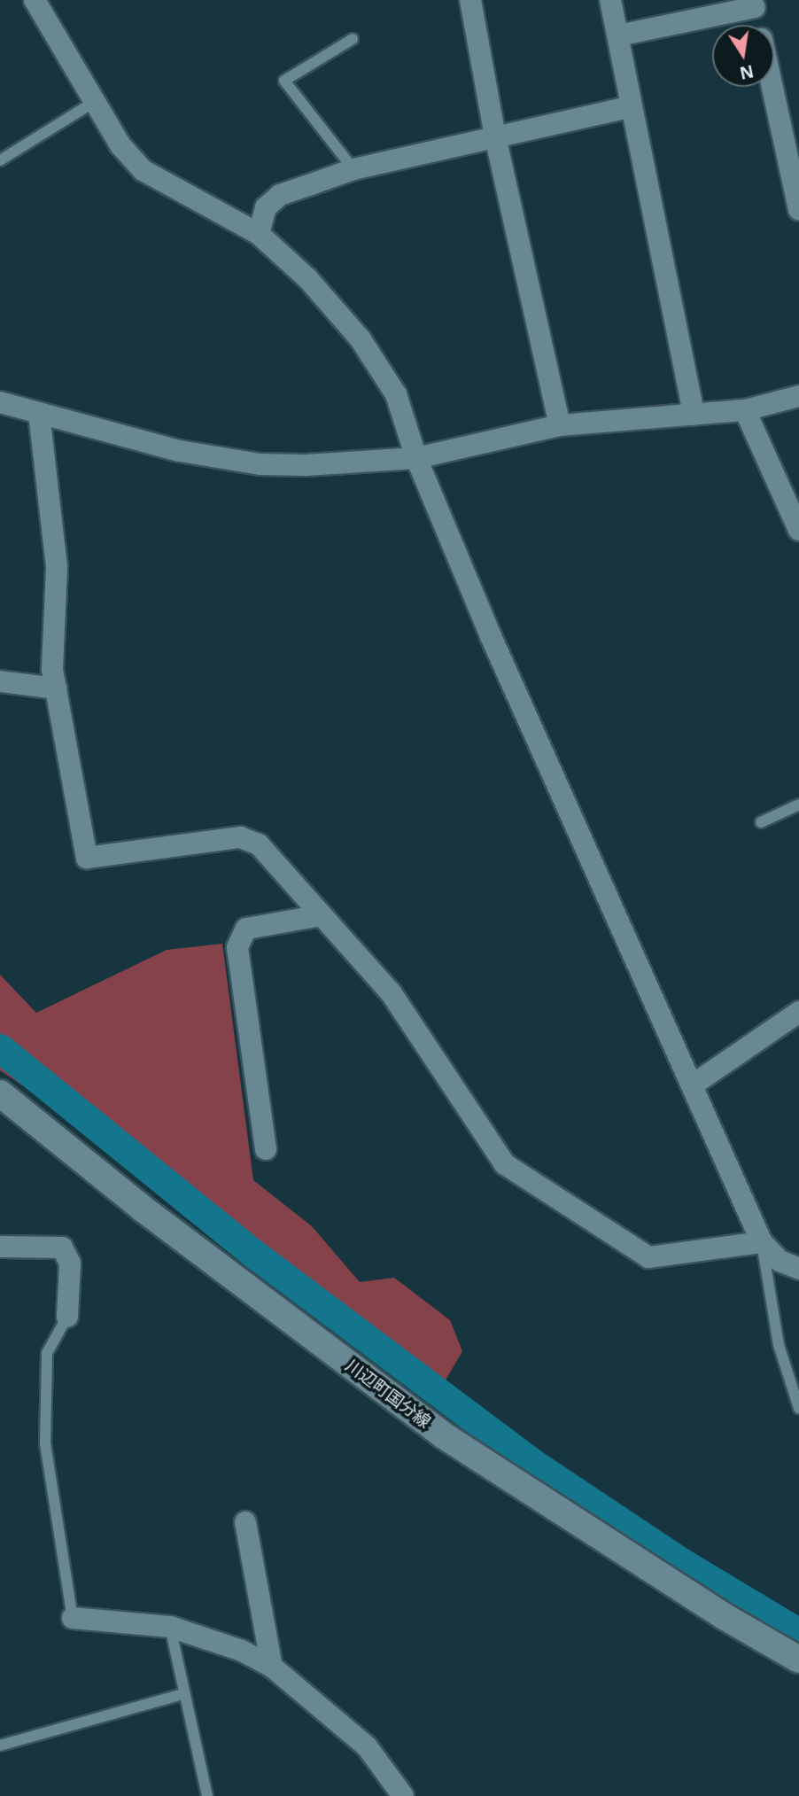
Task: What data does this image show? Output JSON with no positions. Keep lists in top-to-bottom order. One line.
{"streets":{"street":["川辺町国分線"]},"north":"bottom"}
